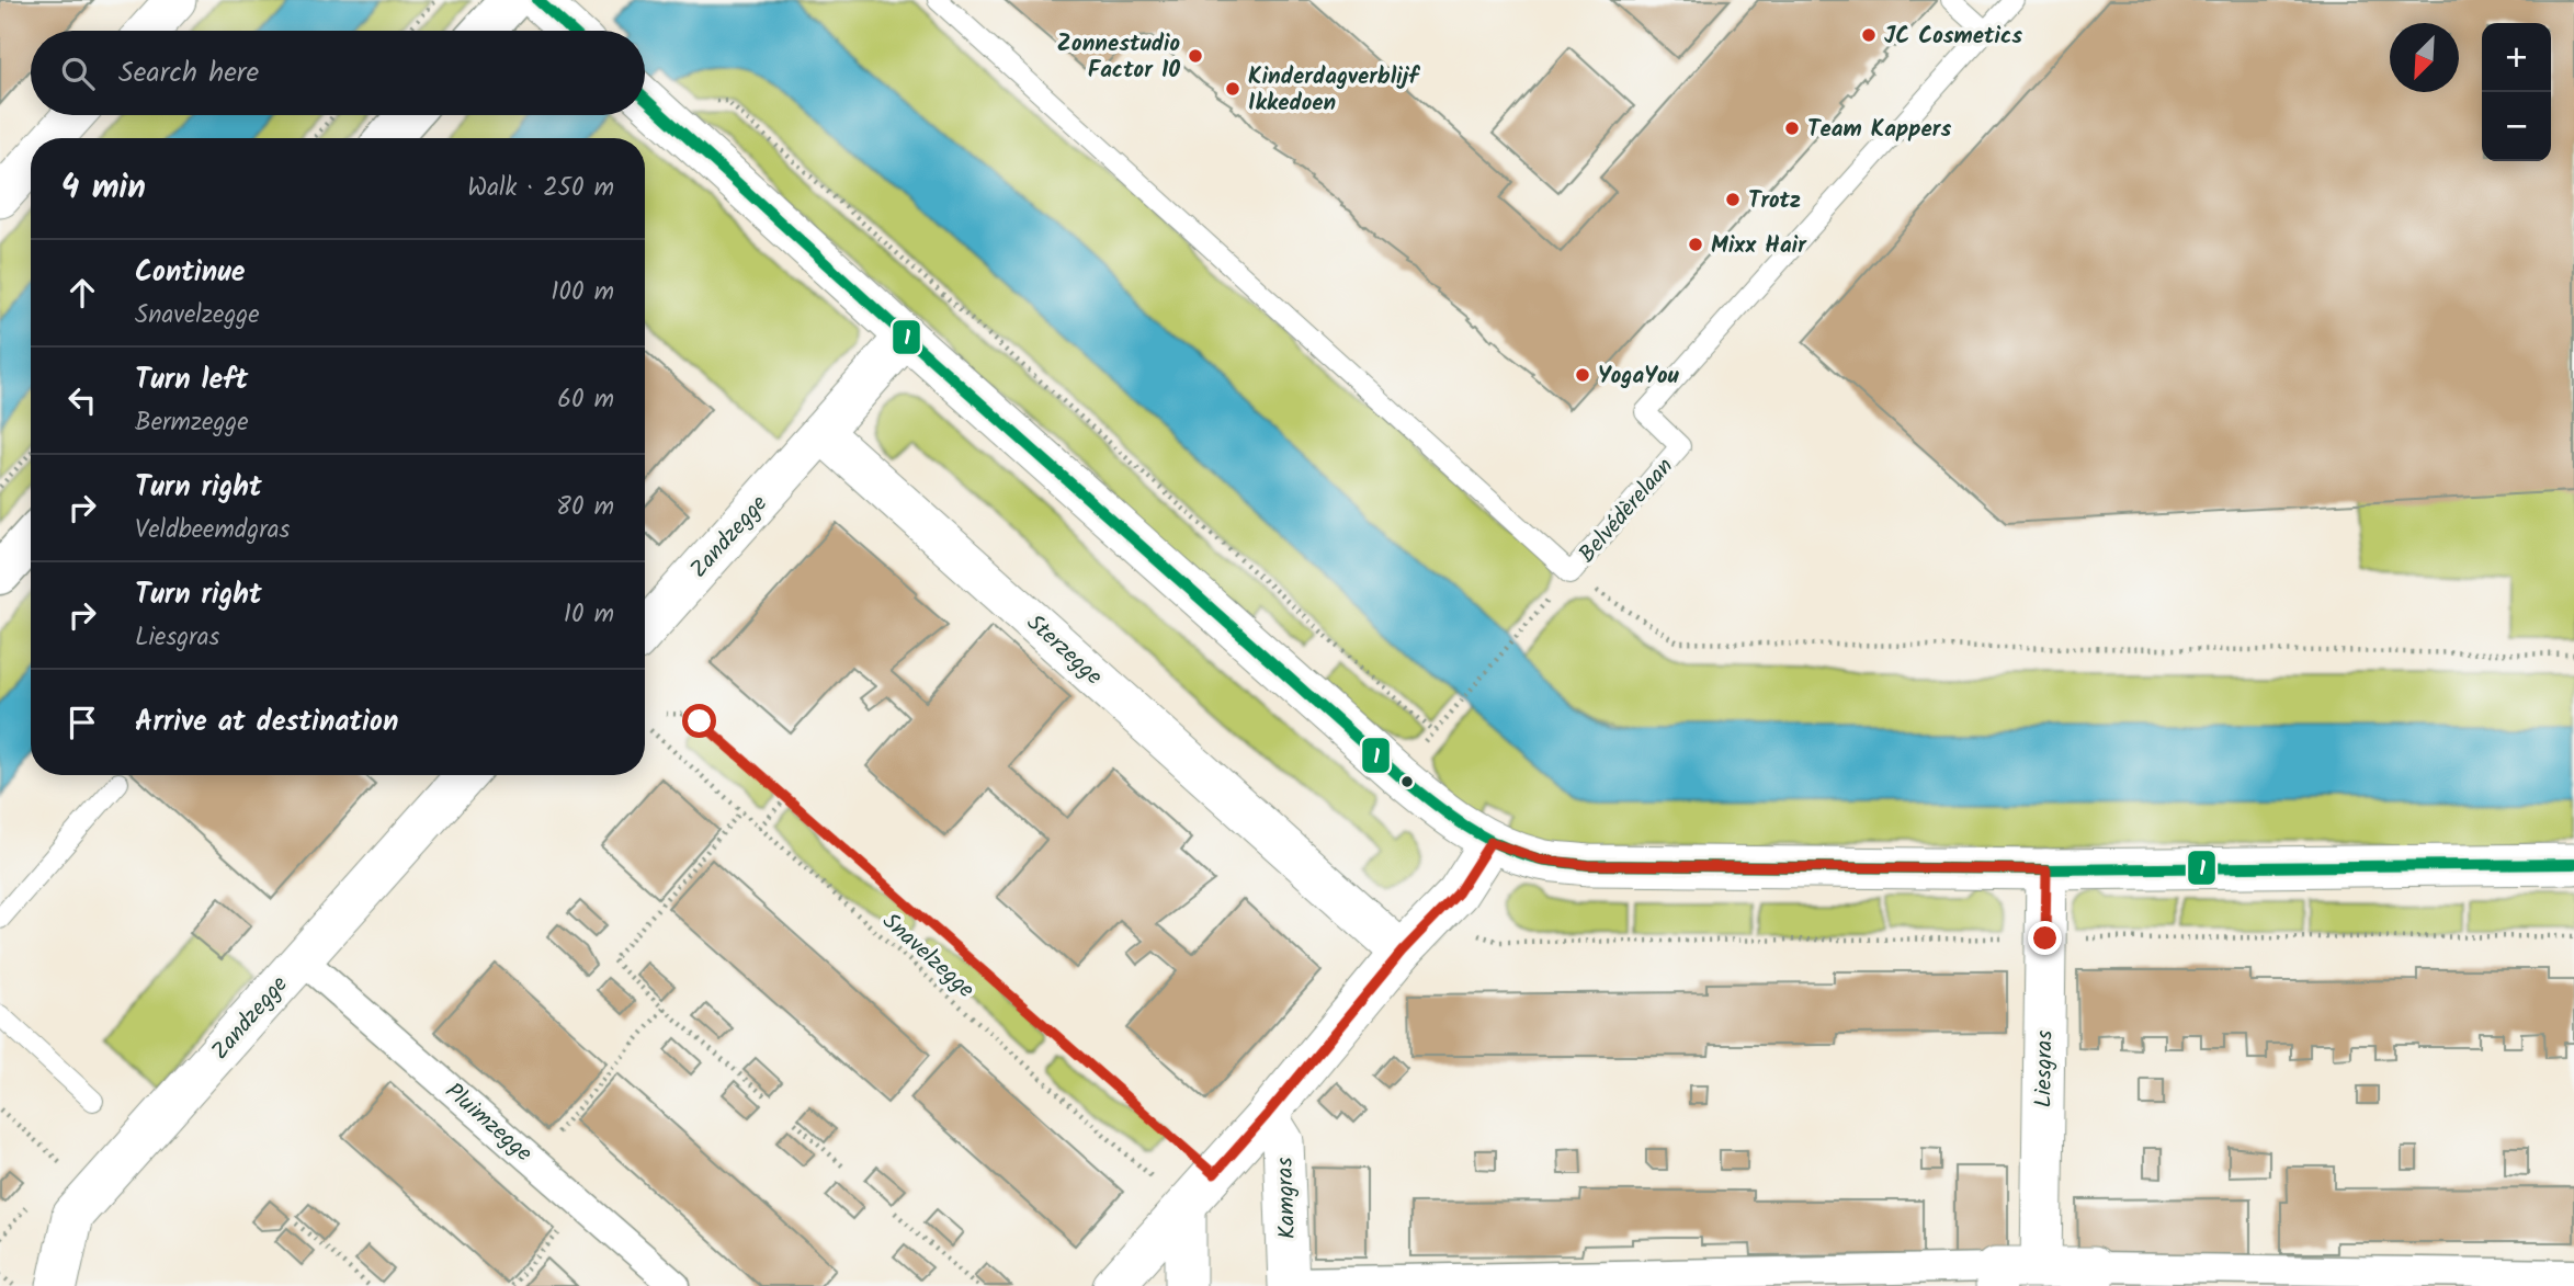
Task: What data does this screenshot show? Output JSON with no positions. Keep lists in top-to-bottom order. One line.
{"streets":{"street":["Zandzegge","Sterzegge","Liesgras","Pluimzegge","Kamgras"],"lane":["Belvédèrelaan"],"path":["Snavelzegge"]},"crossings":[["Zandzegge","Sterzegge"],["Zandzegge","Pluimzegge"]],"places":["JC Cosmetics","Zonnestudio Factor 10","Kinderdagverblijf Ikkedoen","Team Kappers","Trotz","Mixx Hair","YogaYou"],"lines":["transit line 1"],"north":"bottom left","page":{"map_buttons":["+","−"],"search":"Search here","heading":["4 min","Walk · 250 m"],"list":[["Continue","Snavelzegge","100 m"],["Turn left","Bermzegge","60 m"],["Turn right","Veldbeemdgras","80 m"],["Turn right","Liesgras","10 m"],"Arrive at destination"]}}
